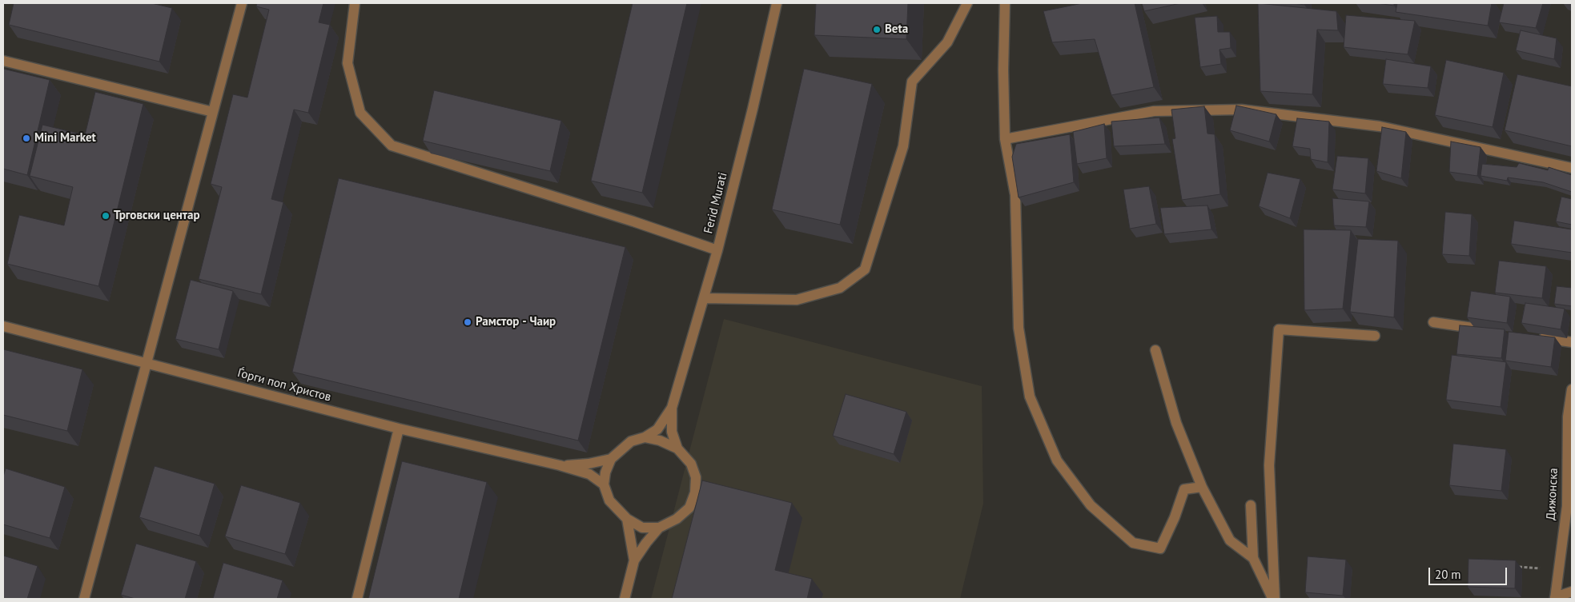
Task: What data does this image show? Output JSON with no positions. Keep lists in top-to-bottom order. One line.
{"streets":{"street":["Ferid Murati","Ѓорги поп Христов","Дижонска"]},"crossings":[["Ferid Murati","Ѓорги поп Христов"]],"places":["Beta","Mini Market","Трговски центар","Рамстор - Чаир"],"scale_bar":"20 m"}
